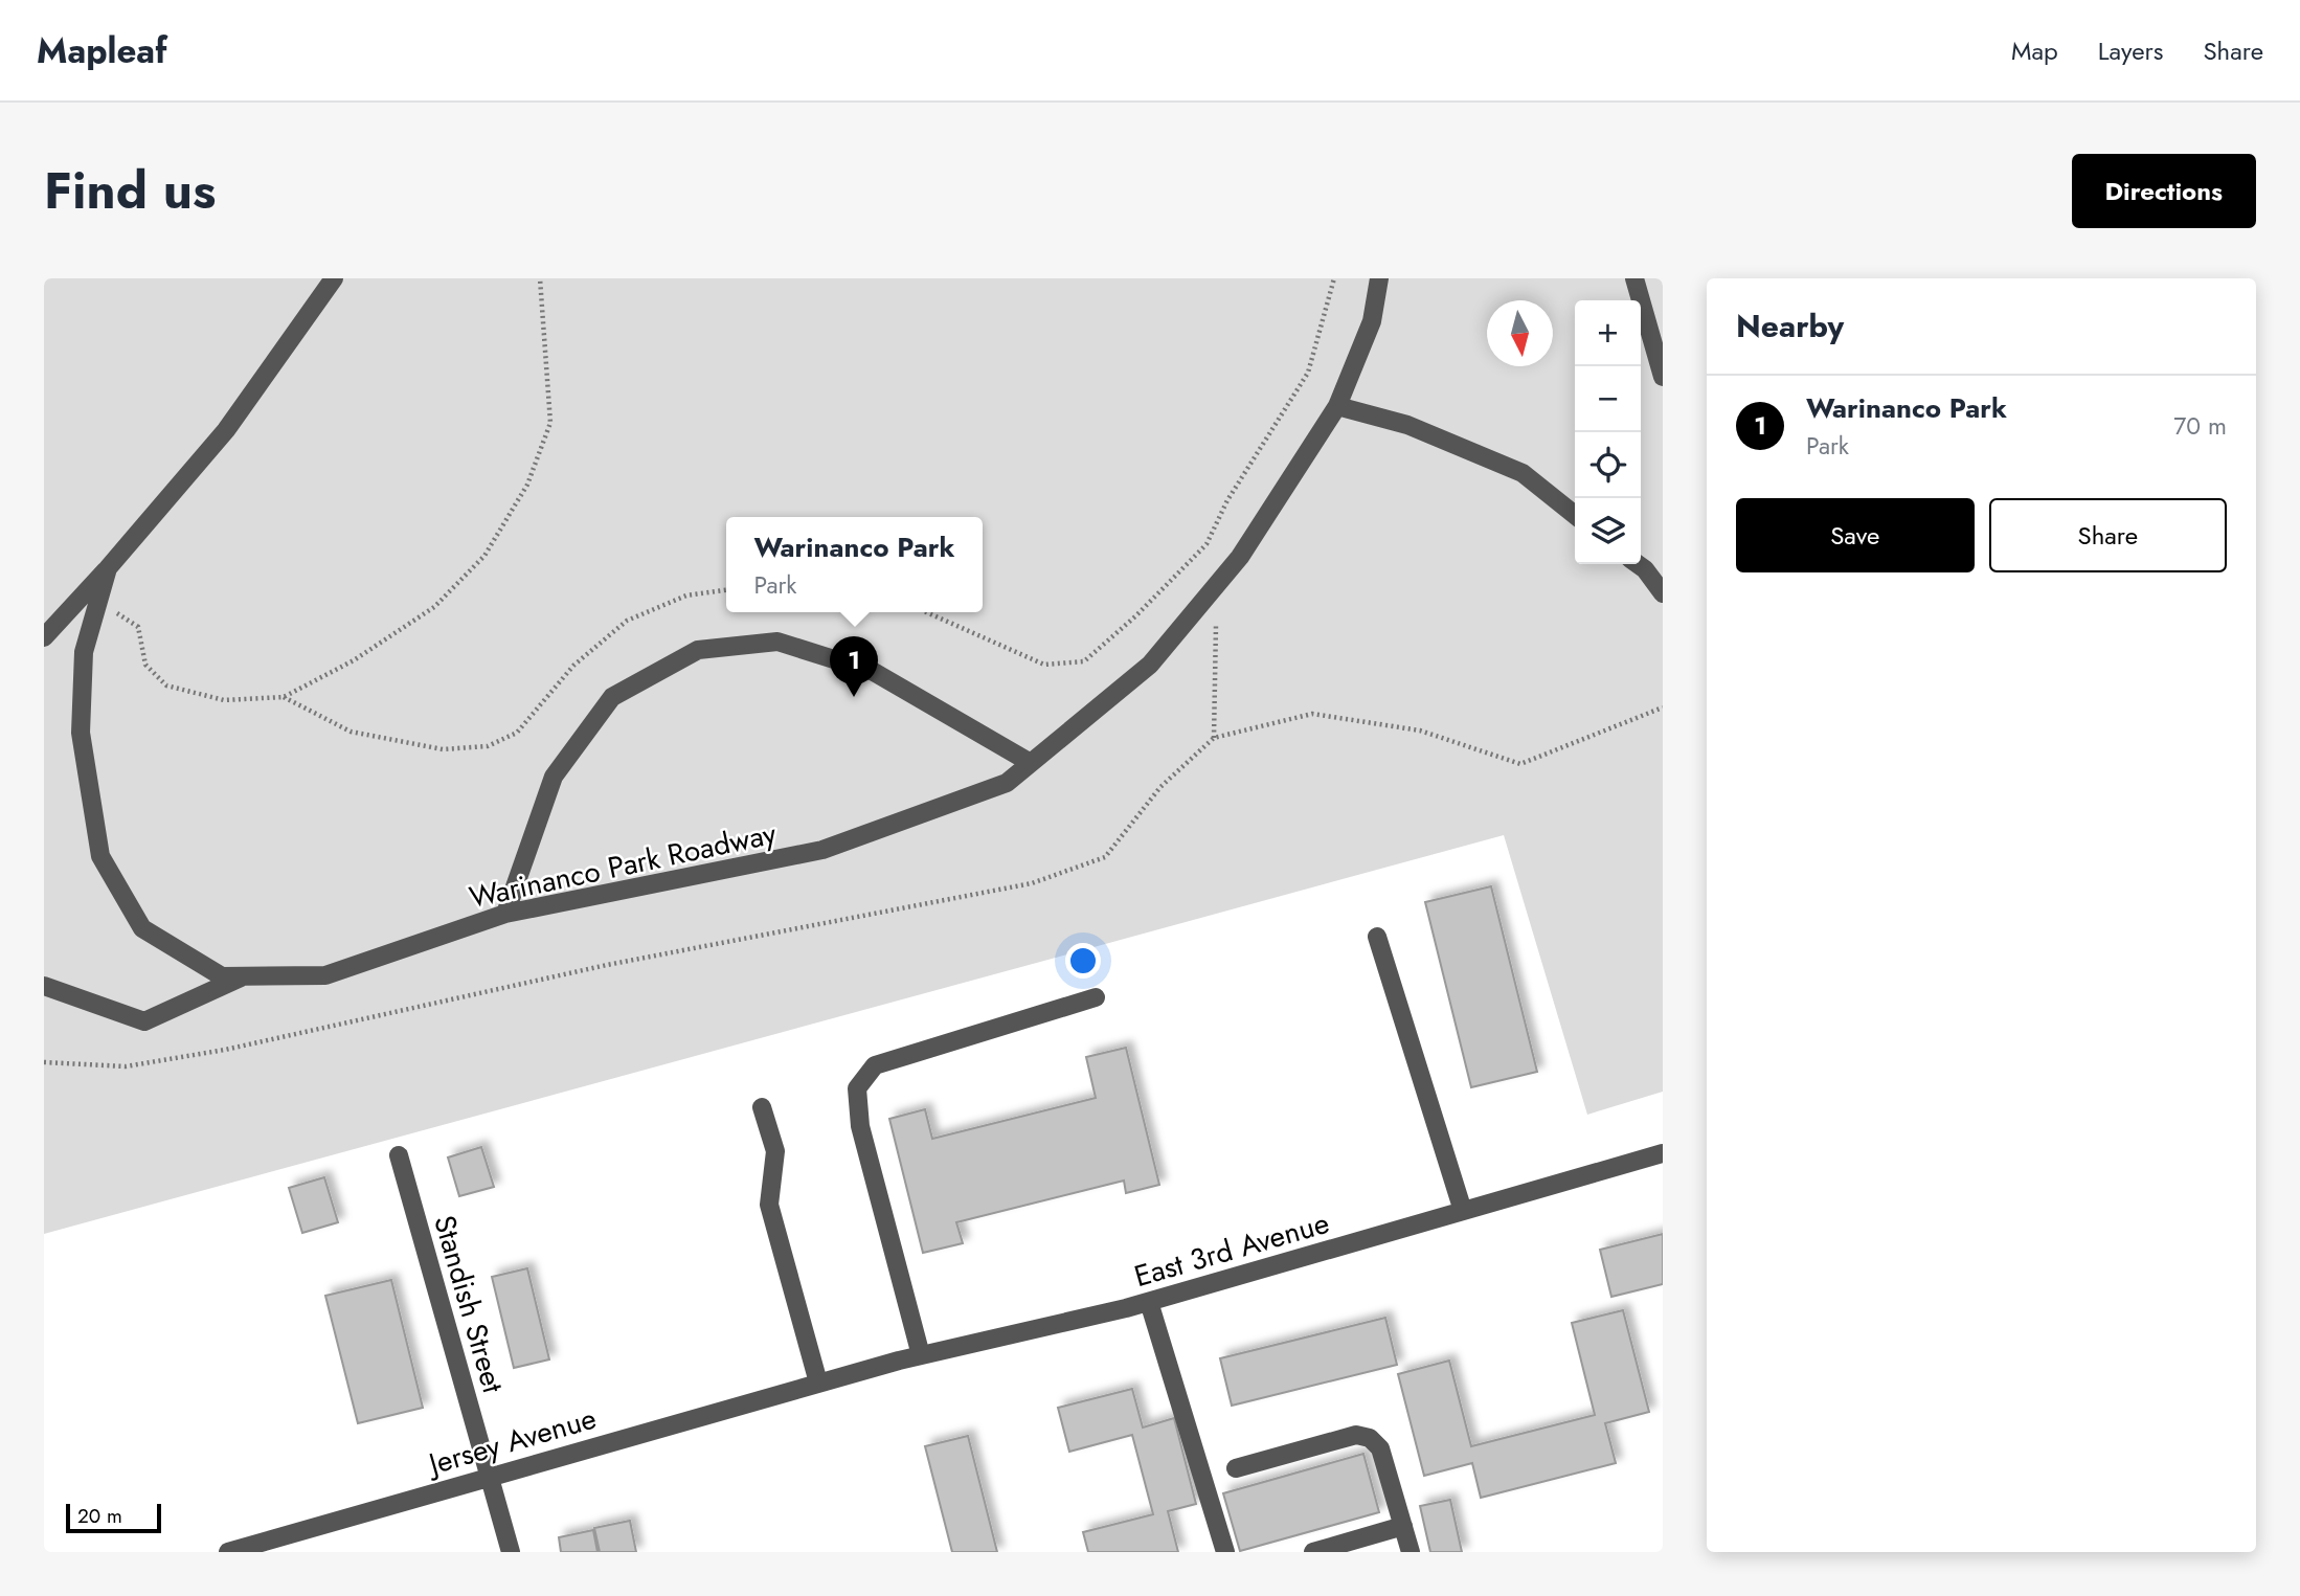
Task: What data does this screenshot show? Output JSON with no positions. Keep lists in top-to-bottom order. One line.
{"streets":{"street":["Warinanco Park Roadway","East 3rd Avenue","Standish Street","Jersey Avenue"]},"crossings":[["East 3rd Avenue","Jersey Avenue"],["Standish Street","Jersey Avenue"]],"scale_bar":"20 m","north":"bottom","page":{"header":"Mapleaf","nav":["Map","Layers","Share"],"title":"Find us","buttons":["Directions",["Save","Share"]],"heading":"Nearby","map_buttons":["+","−"],"list":[{"mark":"1","name":"Warinanco Park","note":"Park","value":"70 m"}],"popup":["Warinanco Park","Park"],"pins":"1","scale":"20 m"}}
